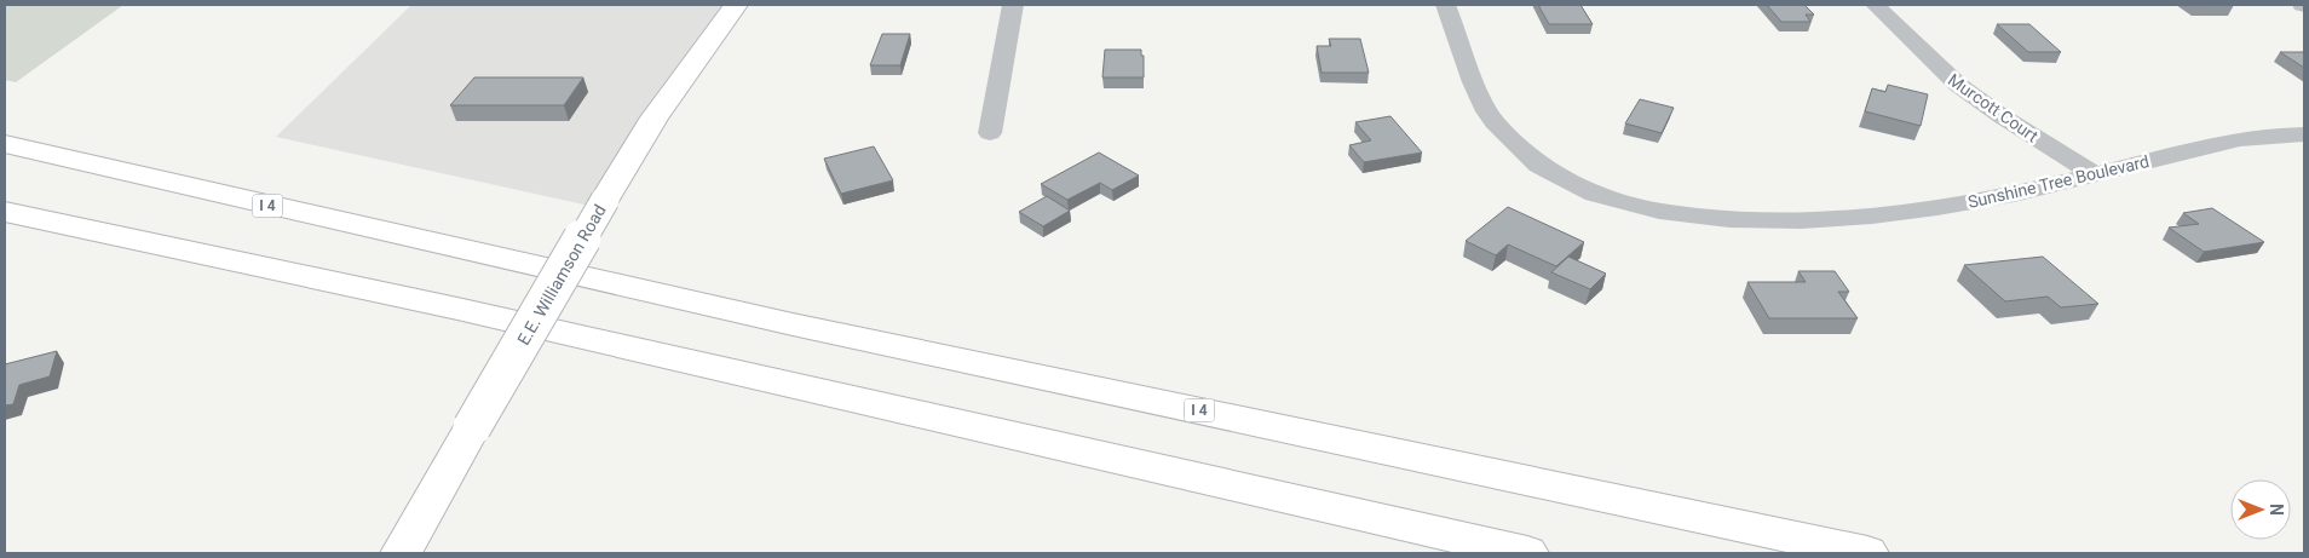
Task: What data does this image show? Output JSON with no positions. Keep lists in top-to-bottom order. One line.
{"streets":{"main road":["I 4","E.E. Williamson Road"],"street":["Murcott Court","Sunshine Tree Boulevard"]},"crossings":[["Murcott Court","Sunshine Tree Boulevard"]],"north":"right"}
